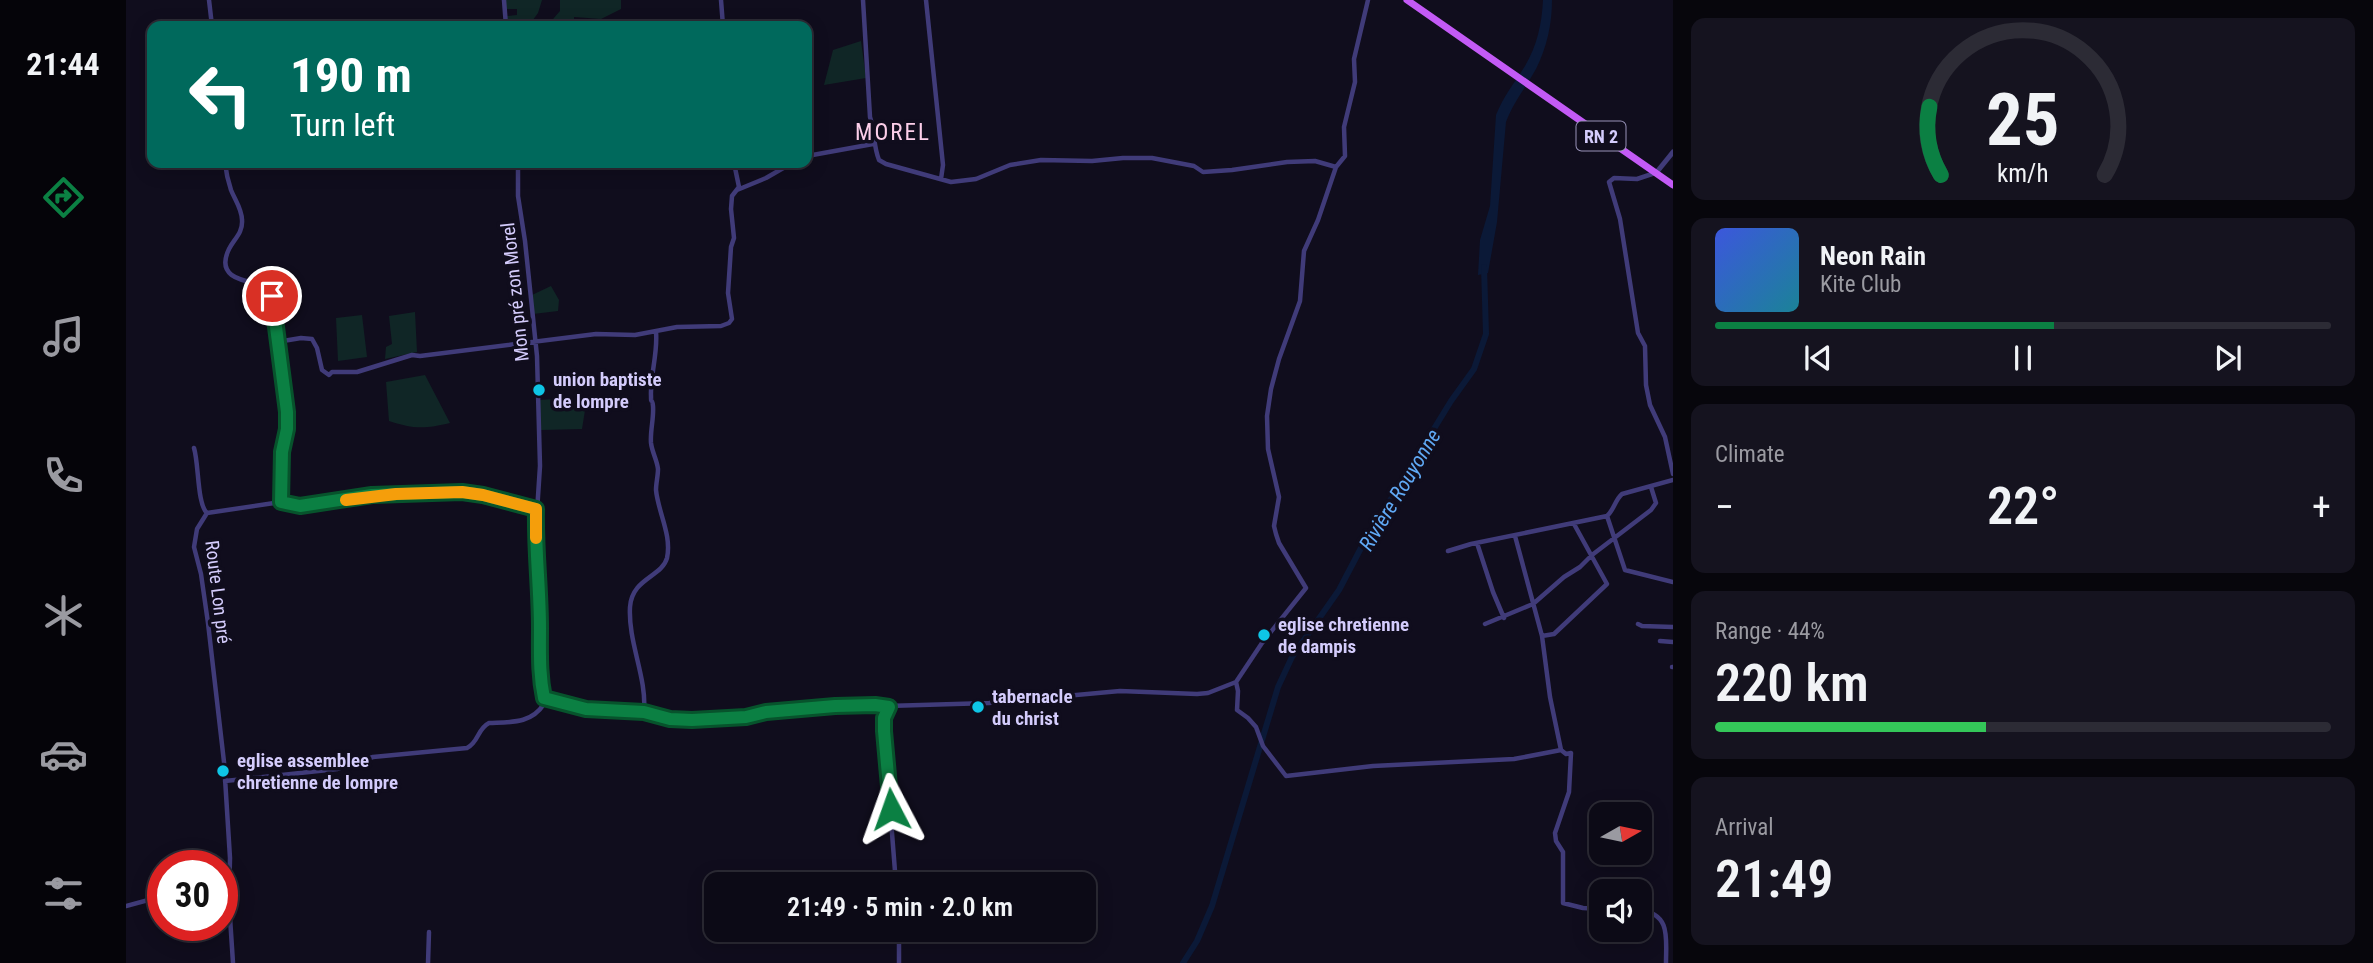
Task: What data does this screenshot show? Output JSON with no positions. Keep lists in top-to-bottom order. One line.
{"streets":{"main road":["RN 2"],"street":["Mon pré zon Morel","Route Lon pré"]},"crossings":[["Mon pré zon Morel","Route Lon pré"]],"districts":["MOREL"],"water":["Rivière Rouyonne"],"places":["union baptiste de lompre","eglise chretienne de dampis","tabernacle du christ","eglise assemblee chretienne de lompre"],"north":"right","page":{"tabs":"21:44","turn":["190 m","Turn left"],"song":["Neon Rain","Kite Club"],"tile":["Climate",["Range · 44%","220 km"],["Arrival","21:49"]],"heat":["−","22°","+"],"limit":"30","trip":"21:49 · 5 min · 2.0 km","gauge":["25","km/h"]}}
